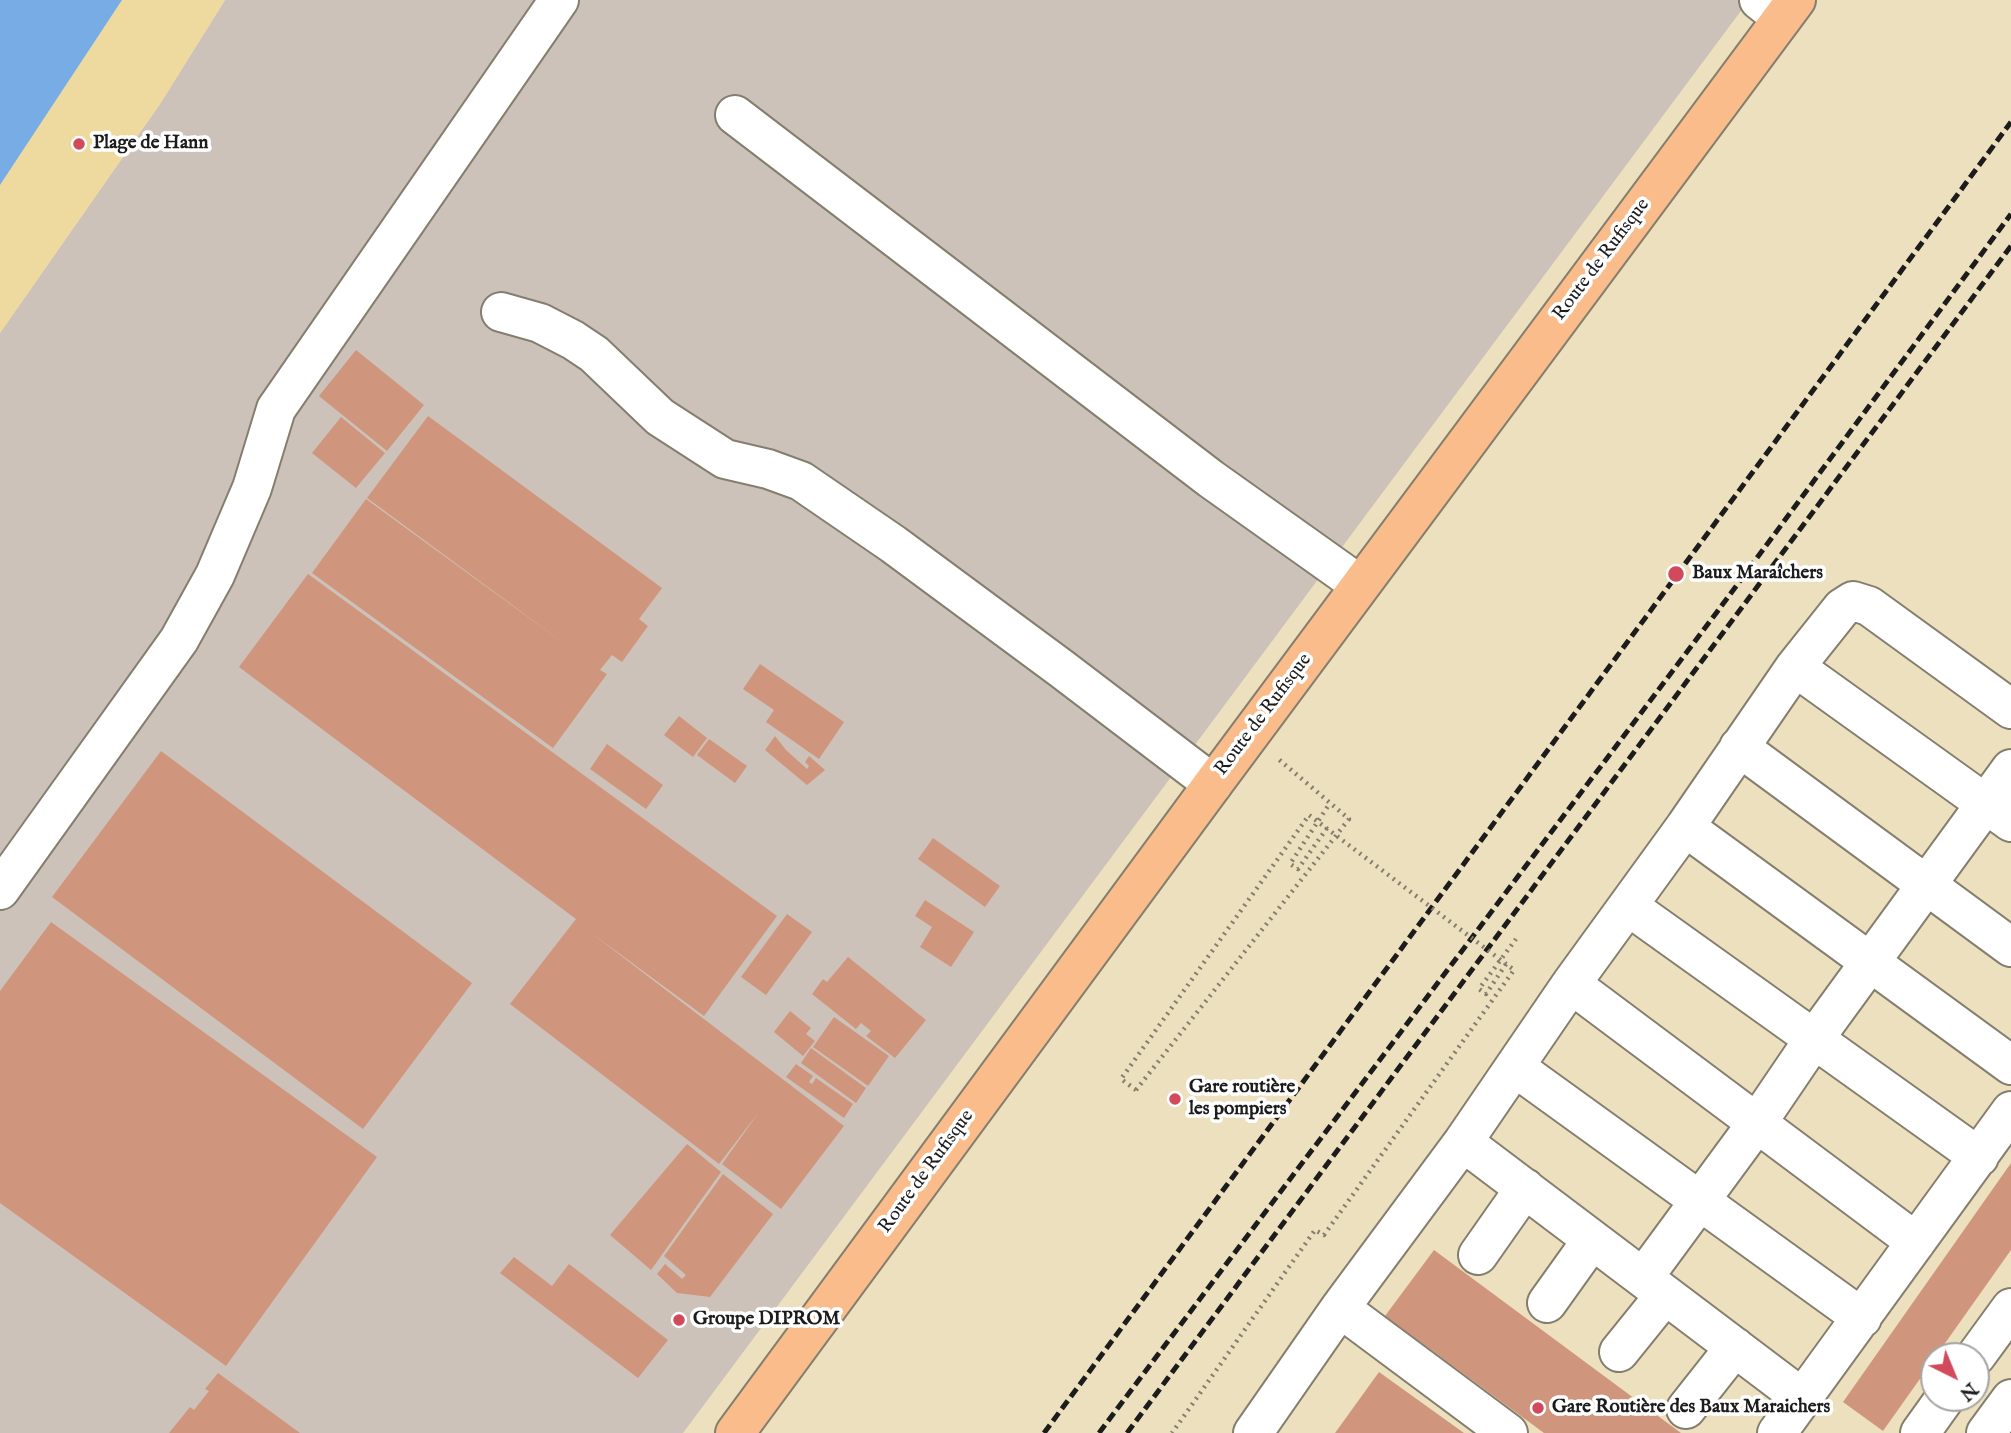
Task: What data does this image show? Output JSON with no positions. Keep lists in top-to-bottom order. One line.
{"streets":{"main road":["Route de Rufisque"]},"places":["Plage de Hann","Baux Maraîchers","Gare routière les pompiers","Groupe DIPROM","Gare Routière des Baux Maraichers"],"north":"bottom right"}
